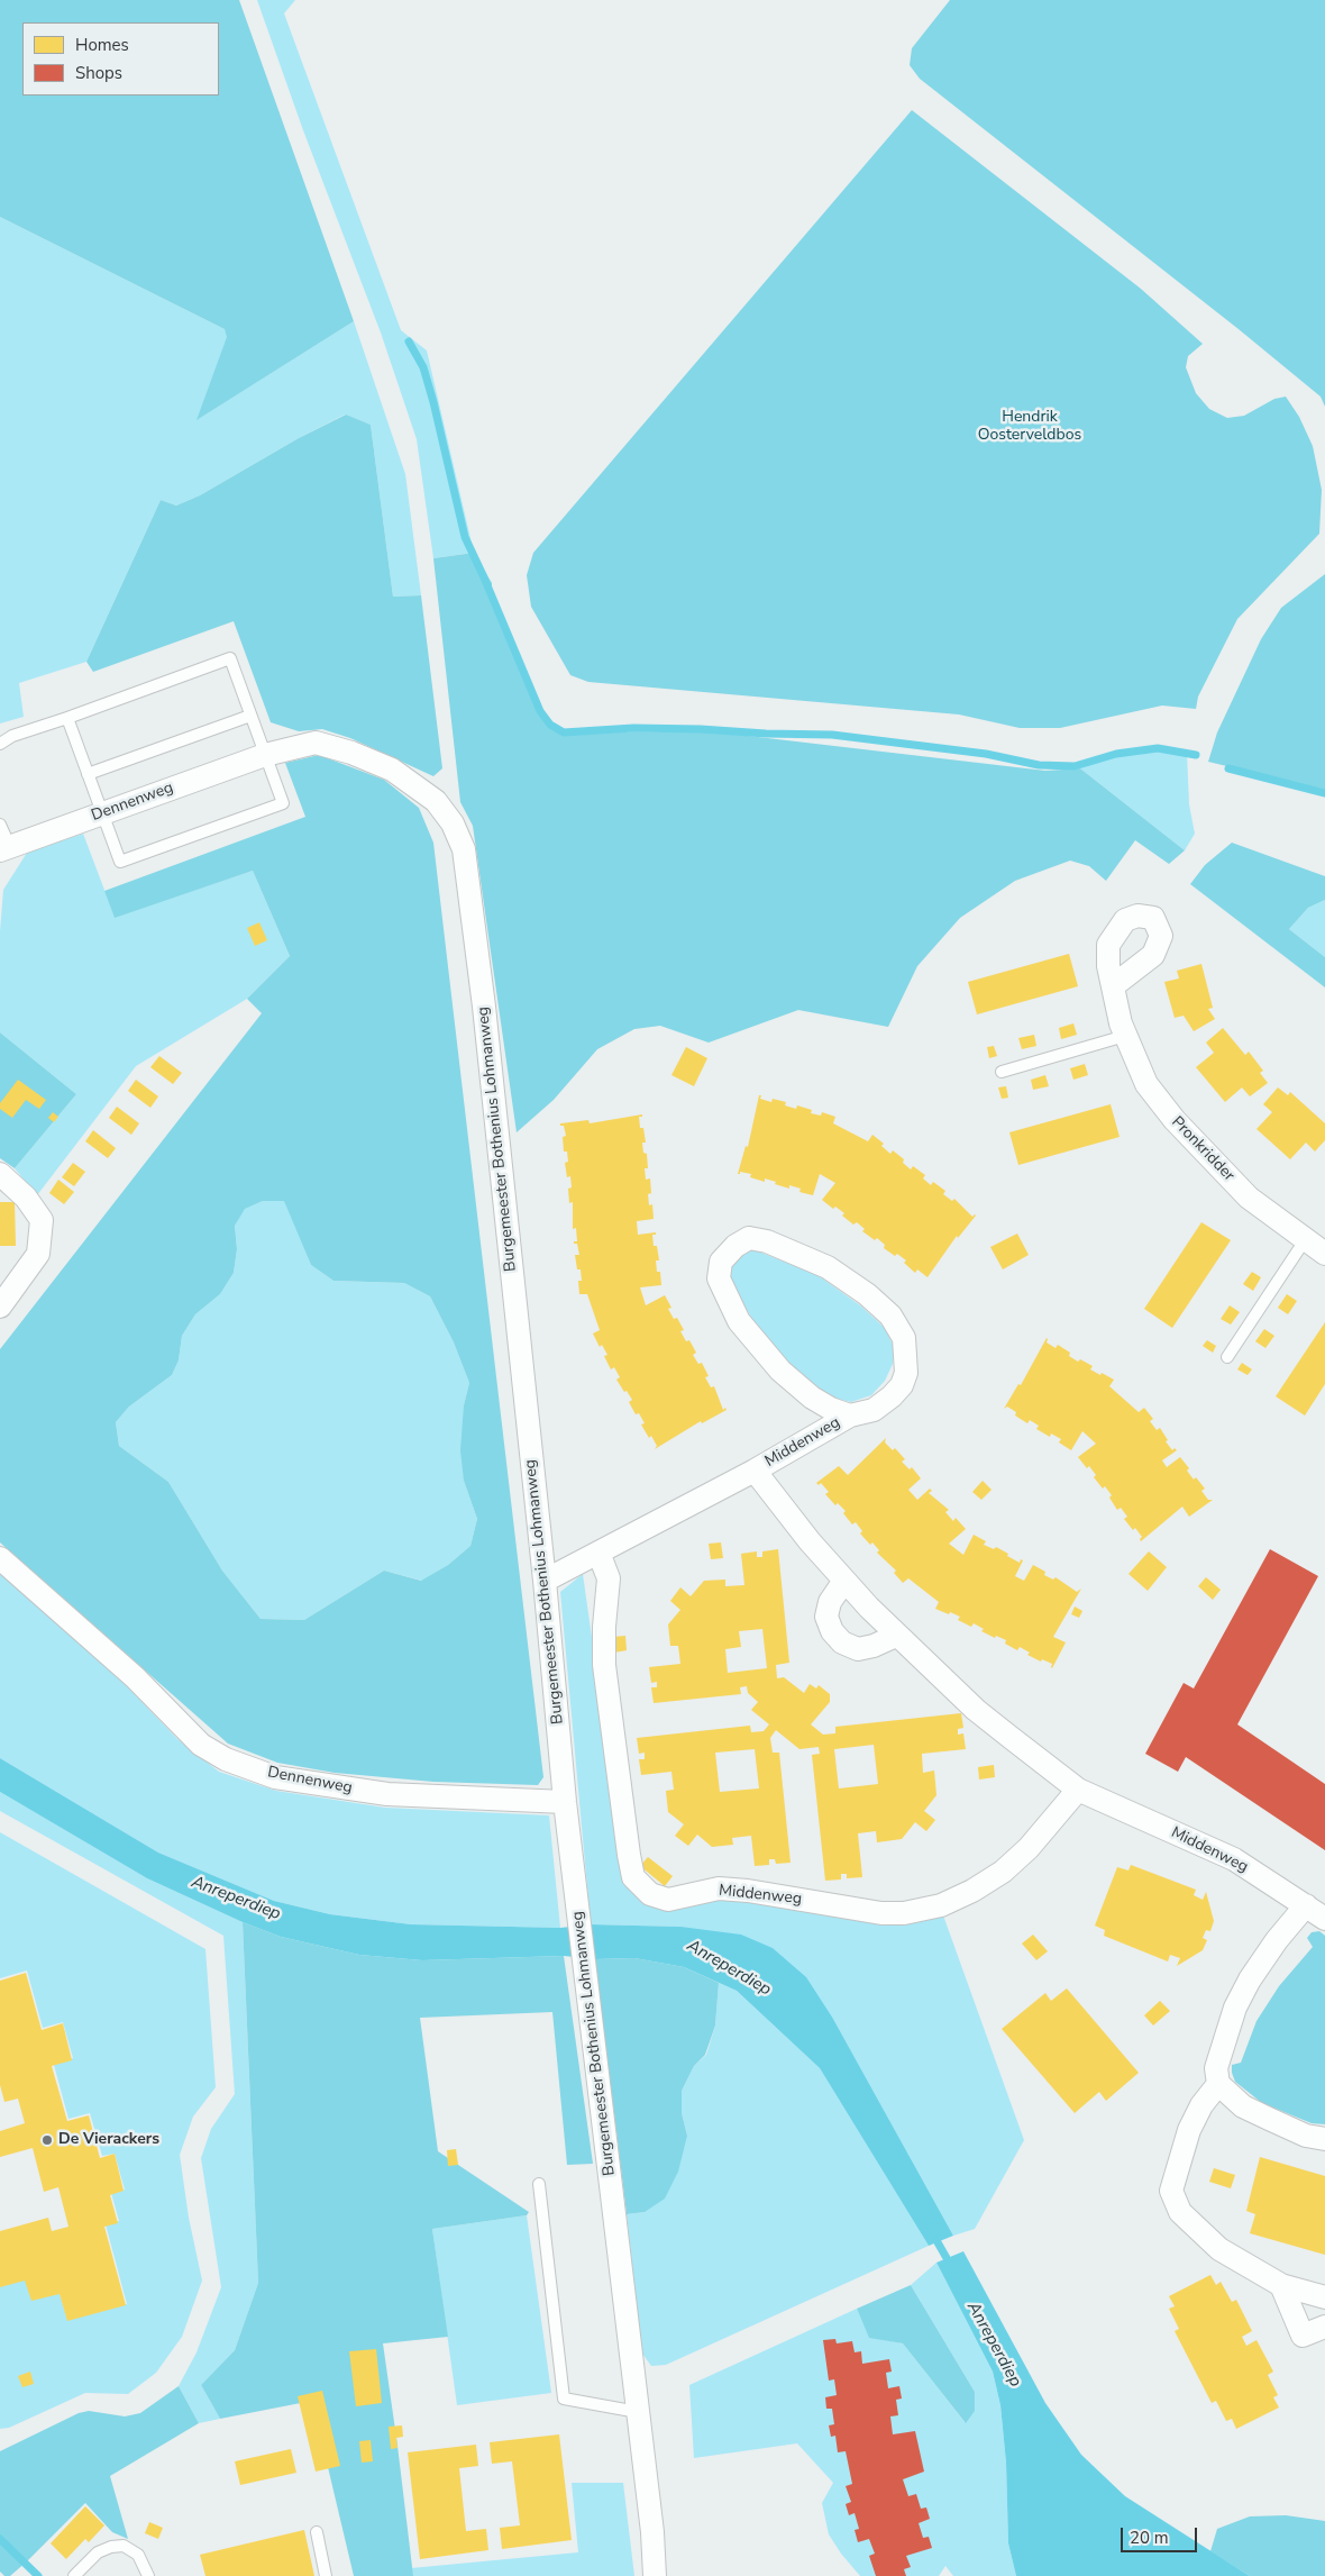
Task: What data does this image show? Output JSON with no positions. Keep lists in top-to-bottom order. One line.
{"streets":{"street":["Dennenweg","Burgemeester Bothenius Lohmanweg","Pronkridder","Middenweg"]},"crossings":[["Dennenweg","Burgemeester Bothenius Lohmanweg"],["Burgemeester Bothenius Lohmanweg","Middenweg"]],"water":["Anreperdiep"],"parks":["Hendrik Oosterveldbos"],"places":["De Vierackers"],"legend":["Homes","Shops"],"scale_bar":"20 m"}
